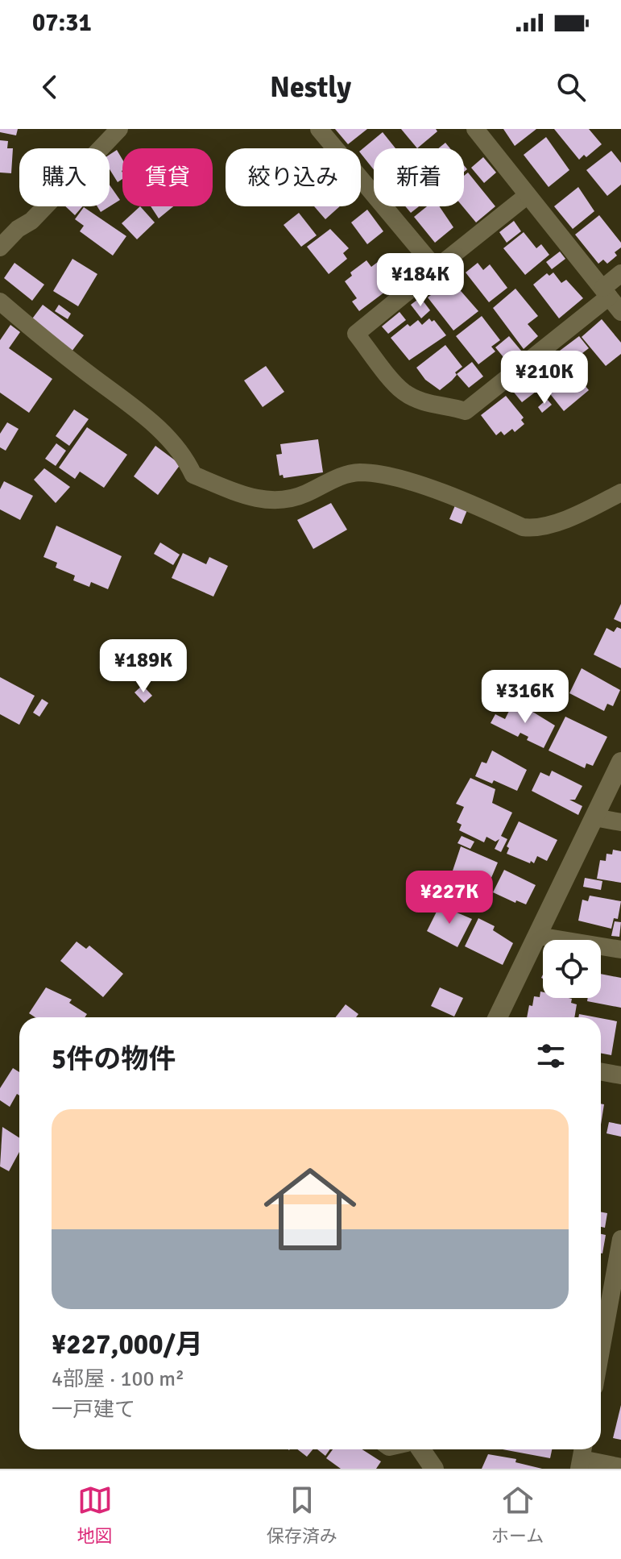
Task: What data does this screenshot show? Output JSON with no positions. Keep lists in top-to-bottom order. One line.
{"page":{"status":"07:31","header":"Nestly","chip":["購入","賃貸","絞り込み","新着"],"price":["¥184K","¥210K","¥189K","¥316K","¥227K"],"heading":"5件の物件","list":[{"name":"¥227,000/月","note":"4部屋 · 100 m² · 一戸建て"}],"tabs":["地図","保存済み","ホーム"]}}
